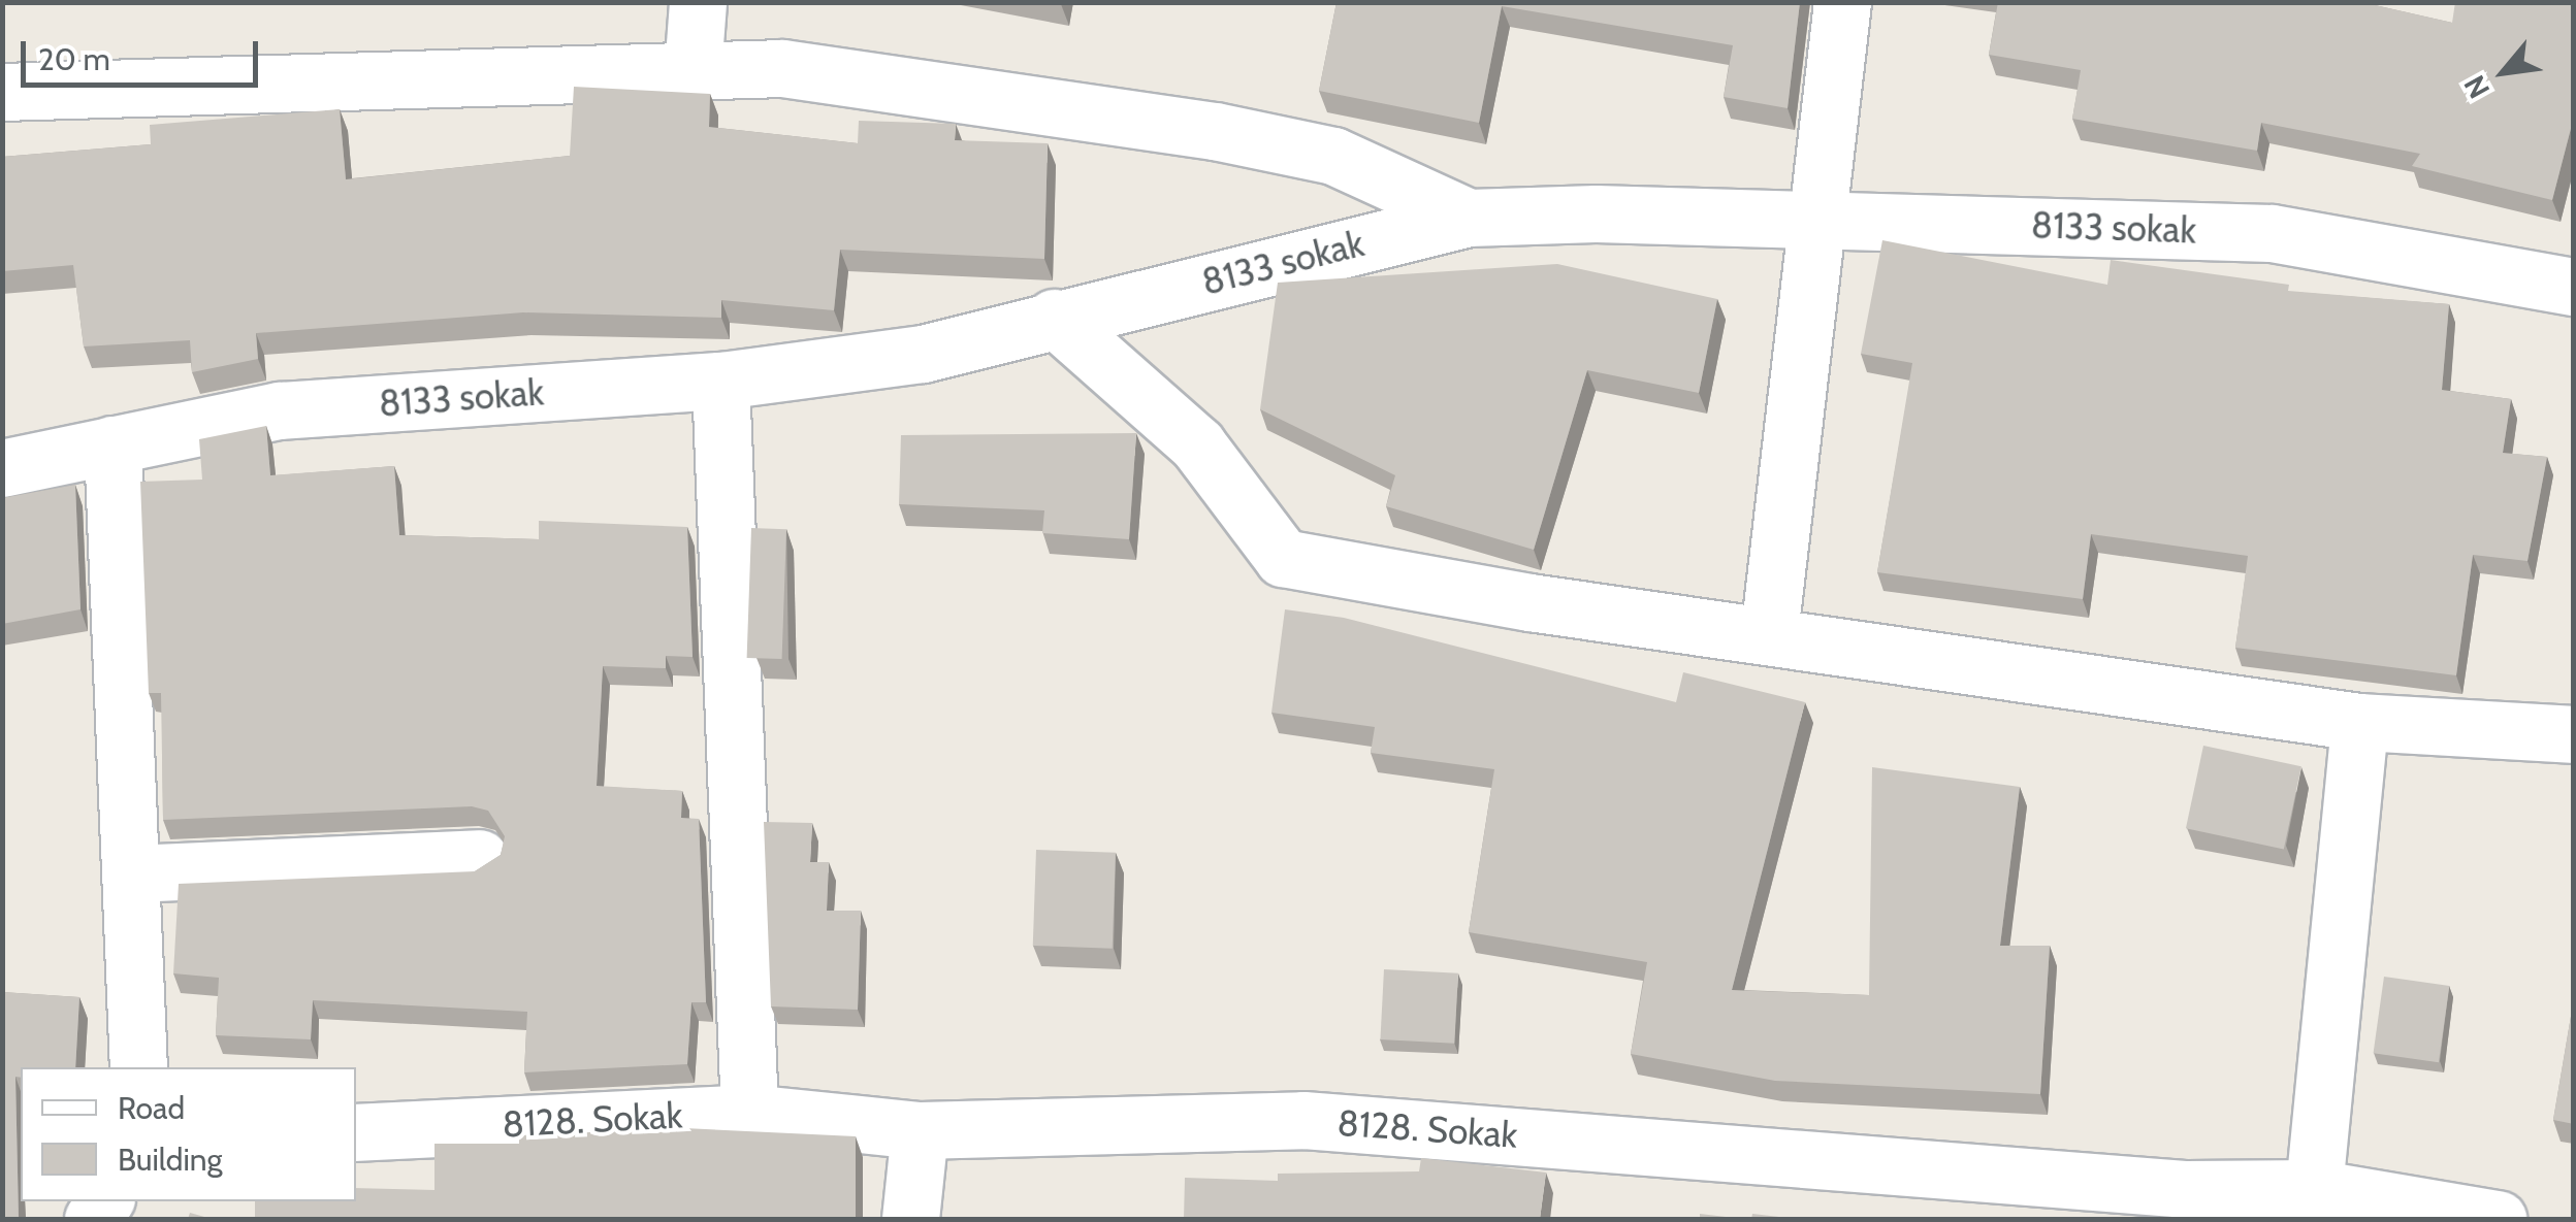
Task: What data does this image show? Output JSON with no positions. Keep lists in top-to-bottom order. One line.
{"streets":{"street":["8133 sokak","8128. Sokak"]},"legend":["Road","Building"],"scale_bar":"20 m","north":"bottom left"}
